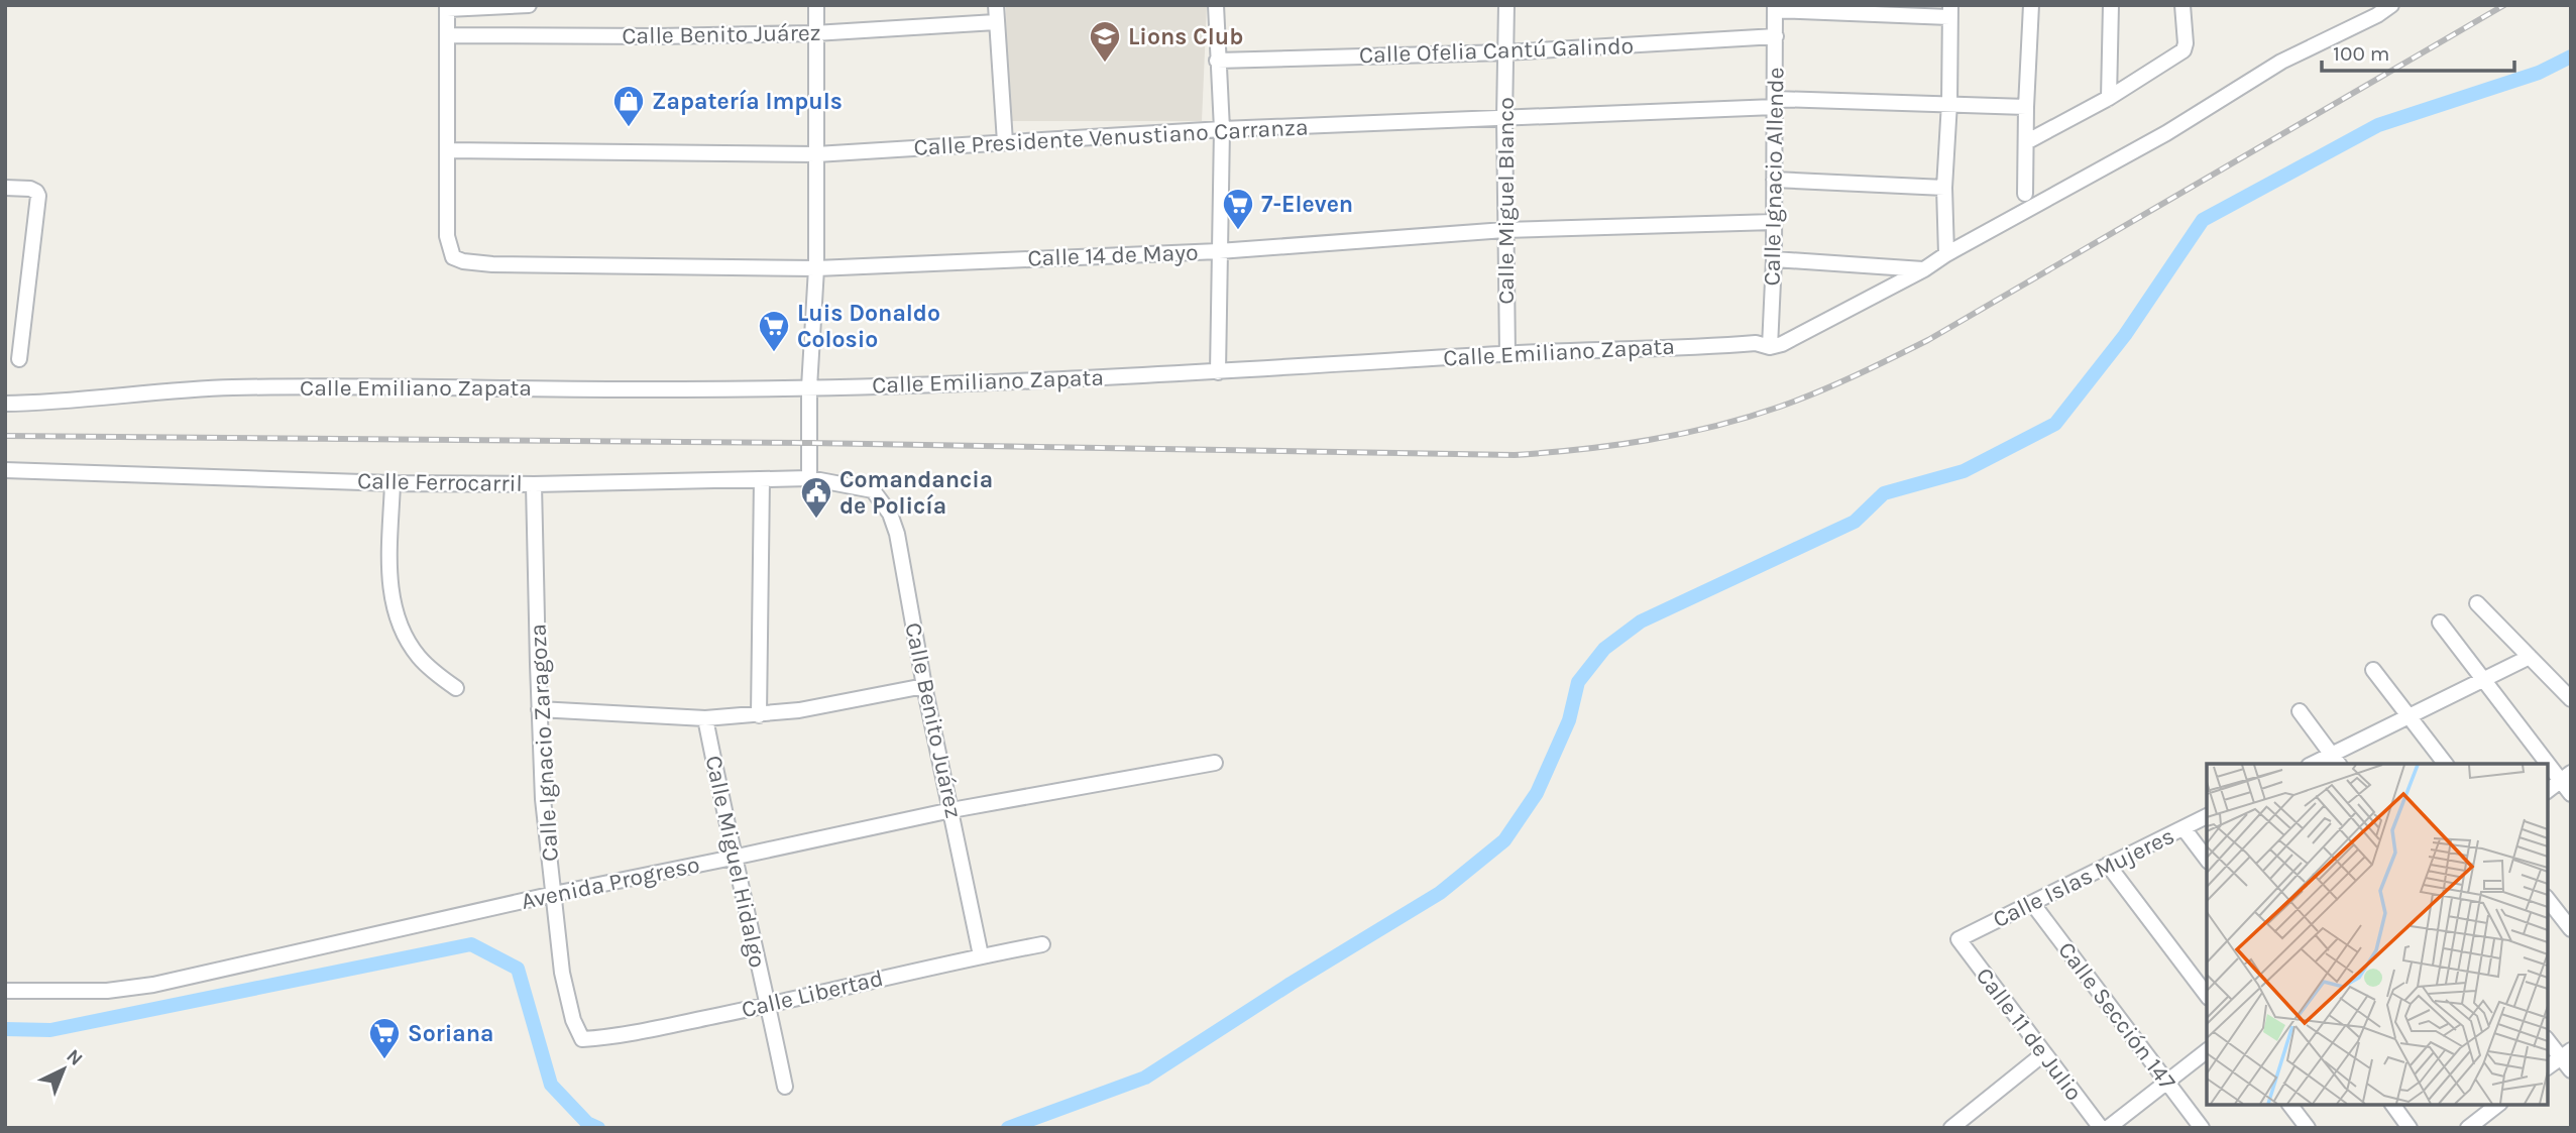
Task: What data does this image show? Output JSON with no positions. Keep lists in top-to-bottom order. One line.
{"streets":{"street":["Calle Benito Juárez","Calle Ofelia Cantú Galindo","Calle Presidente Venustiano Carranza","Calle Ignacio Allende","Calle Miguel Blanco","Calle 14 de Mayo","Calle Emiliano Zapata","Calle Ferrocarril","Calle Ignacio Zaragoza","Calle Miguel Hidalgo","Calle Islas Mujeres","Avenida Progreso","Calle Libertad","Calle Sección 147","Calle 11 de Julio"]},"crossings":[["Calle Benito Juárez","Calle Ferrocarril"],["Calle Benito Juárez","Avenida Progreso"],["Calle Benito Juárez","Calle Libertad"],["Calle Ofelia Cantú Galindo","Calle Ignacio Allende"],["Calle Ofelia Cantú Galindo","Calle Miguel Blanco"],["Calle Presidente Venustiano Carranza","Calle Ignacio Allende"],["Calle Presidente Venustiano Carranza","Calle Miguel Blanco"],["Calle Presidente Venustiano Carranza","Calle 14 de Mayo"],["Calle Ignacio Allende","Calle 14 de Mayo"],["Calle Ignacio Allende","Calle Emiliano Zapata"],["Calle Miguel Blanco","Calle 14 de Mayo"],["Calle Miguel Blanco","Calle Emiliano Zapata"],["Calle Ferrocarril","Calle Ignacio Zaragoza"],["Calle Ignacio Zaragoza","Avenida Progreso"],["Calle Ignacio Zaragoza","Calle Libertad"],["Calle Miguel Hidalgo","Avenida Progreso"],["Calle Miguel Hidalgo","Calle Libertad"],["Calle Islas Mujeres","Calle Sección 147"],["Calle Islas Mujeres","Calle 11 de Julio"]],"places":{"school or university":["Lions Club"],"shop":["Zapatería Impuls"],"supermarket":["7-Eleven","Luis Donaldo Colosio","Soriana"],"public building":["Comandancia de Policía"]},"scale_bar":"100 m","north":"top right"}
